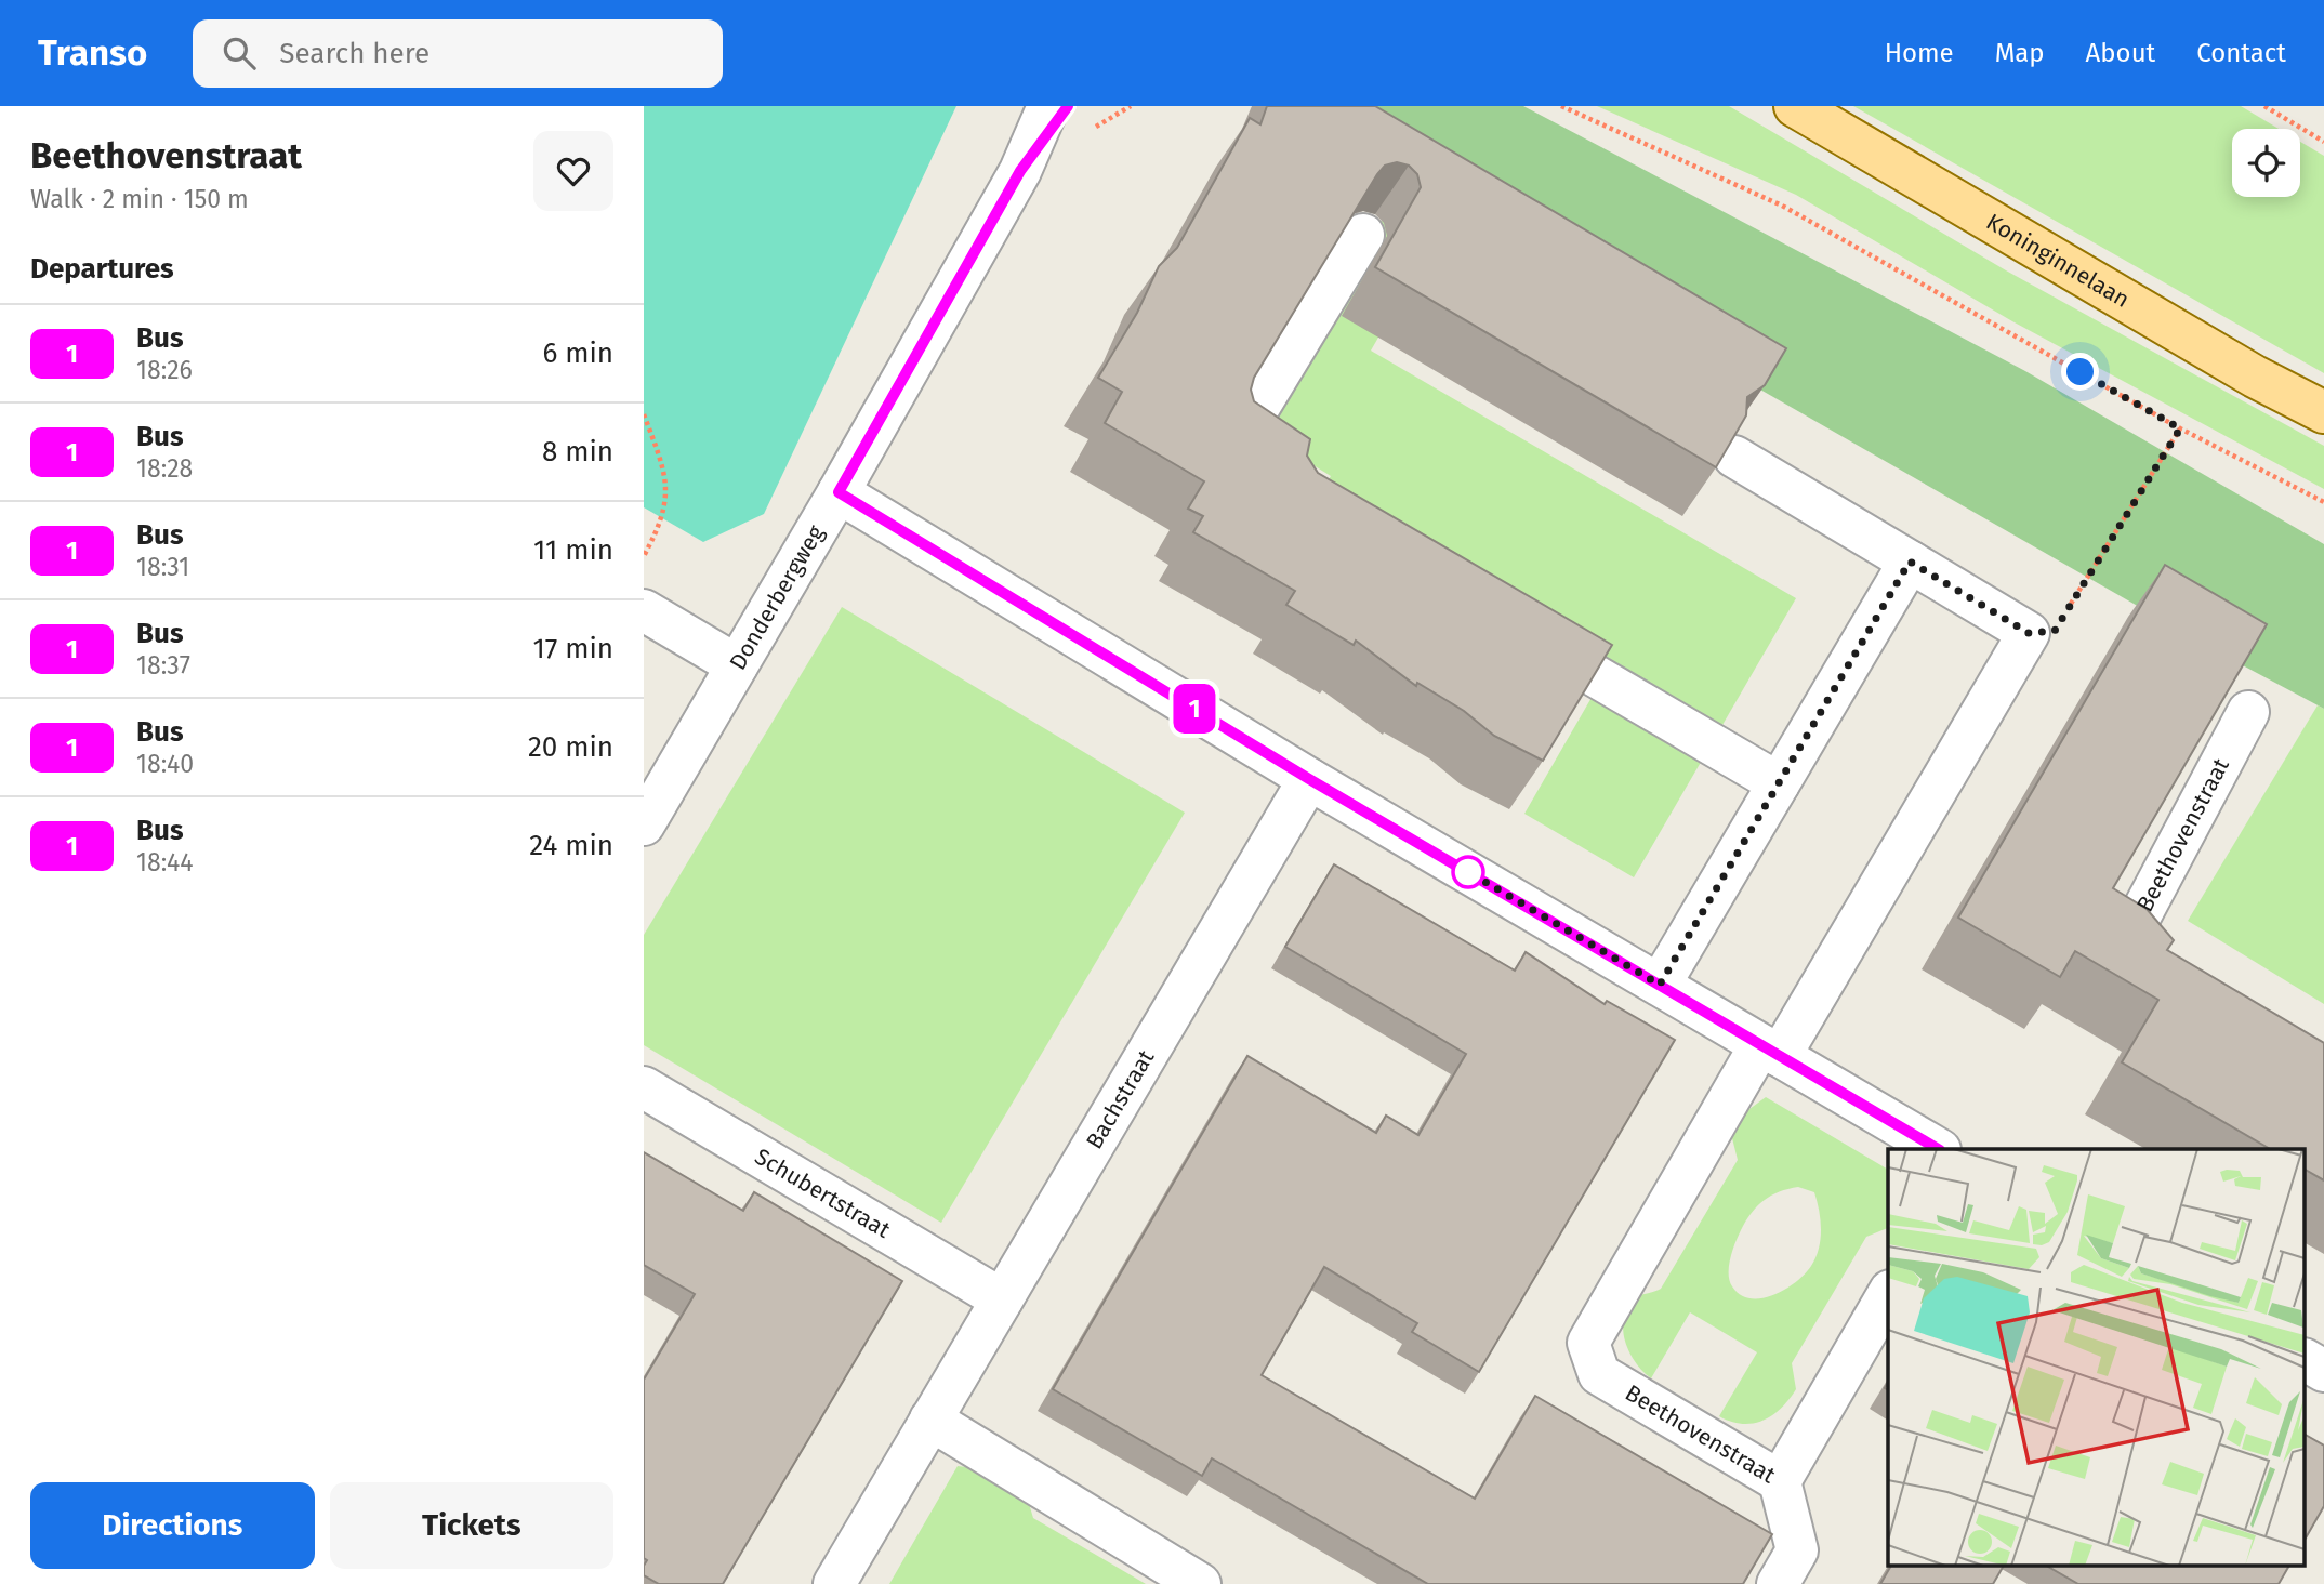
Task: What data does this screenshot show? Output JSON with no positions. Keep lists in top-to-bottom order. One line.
{"streets":{"main road":["Koninginnelaan"],"street":["Donderbergweg","Beethovenstraat","Bachstraat","Schubertstraat"]},"crossings":[["Bachstraat","Schubertstraat"]],"lines":["bus line 1"],"page":{"header":"Transo","search":"Search here","nav":["Home","Map","About","Contact"],"heading":[["Beethovenstraat","Walk · 2 min · 150 m"],"Departures"],"on_map":"1","list":[{"mark":"1","name":"Bus","note":"18:26","value":"6 min"},{"mark":"1","name":"Bus","note":"18:28","value":"8 min"},{"mark":"1","name":"Bus","note":"18:31","value":"11 min"},{"mark":"1","name":"Bus","note":"18:37","value":"17 min"},{"mark":"1","name":"Bus","note":"18:40","value":"20 min"},{"mark":"1","name":"Bus","note":"18:44","value":"24 min"}],"buttons":["Directions","Tickets"]}}
